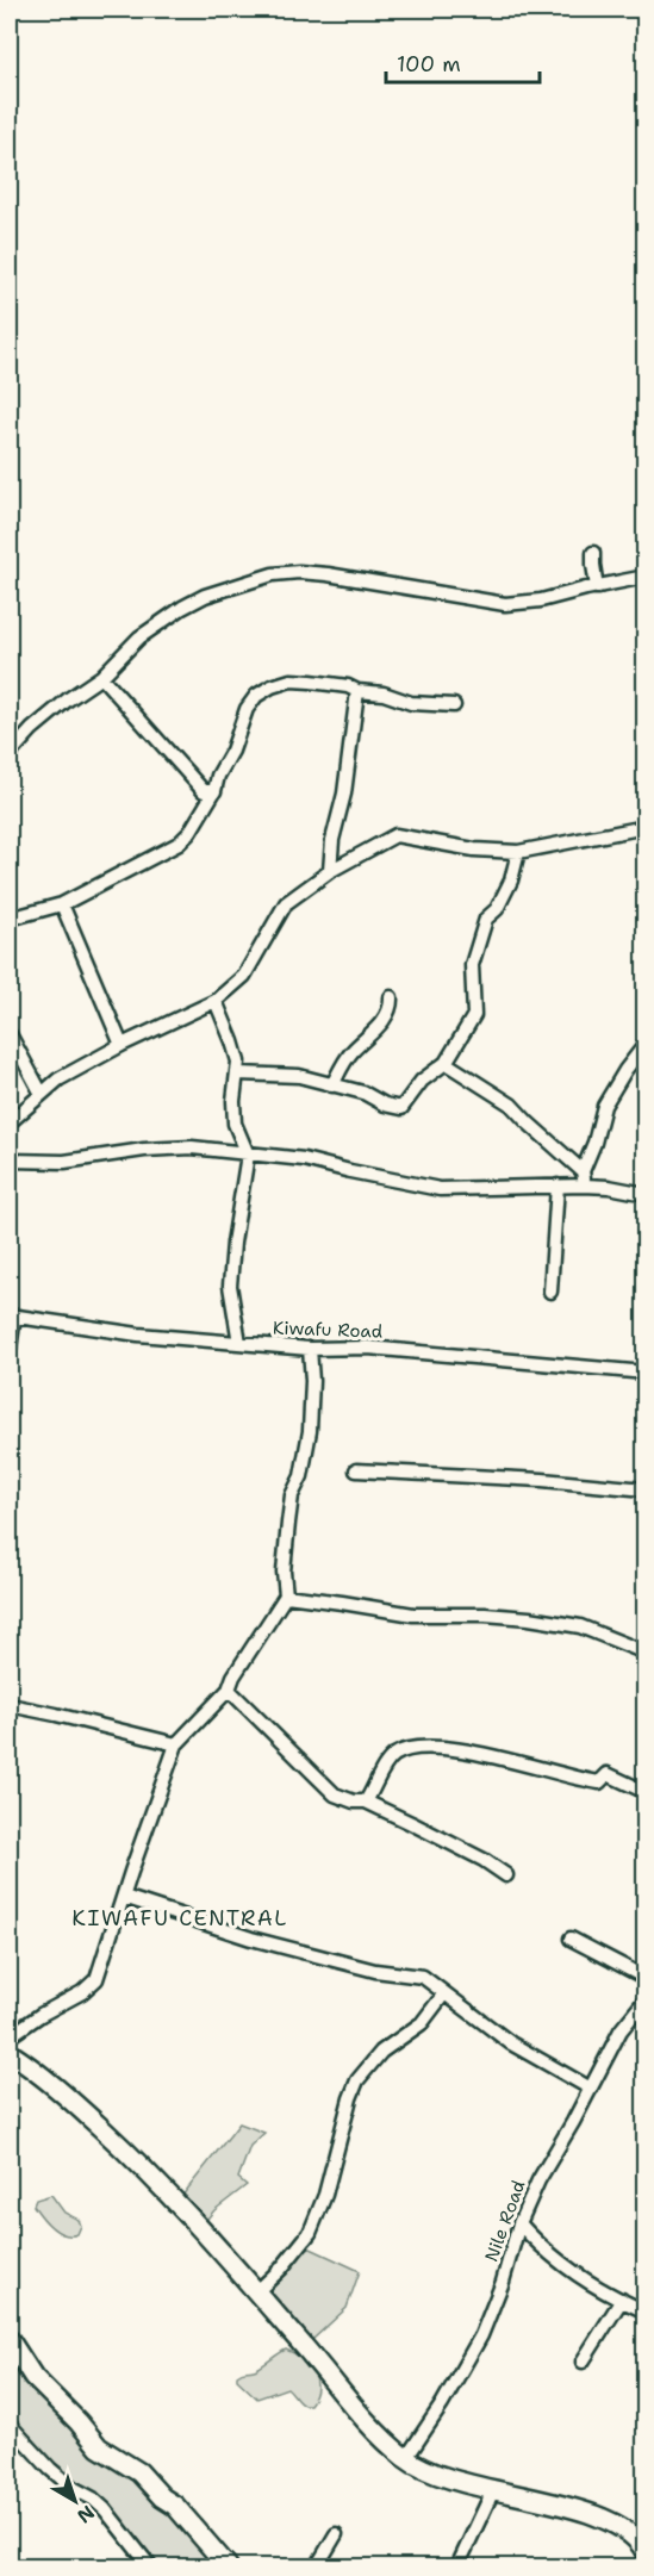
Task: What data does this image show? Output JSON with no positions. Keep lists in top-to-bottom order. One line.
{"streets":{"street":["Kiwafu Road","Nile Road"]},"districts":["KIWAFU CENTRAL"],"scale_bar":"100 m","north":"bottom right"}
